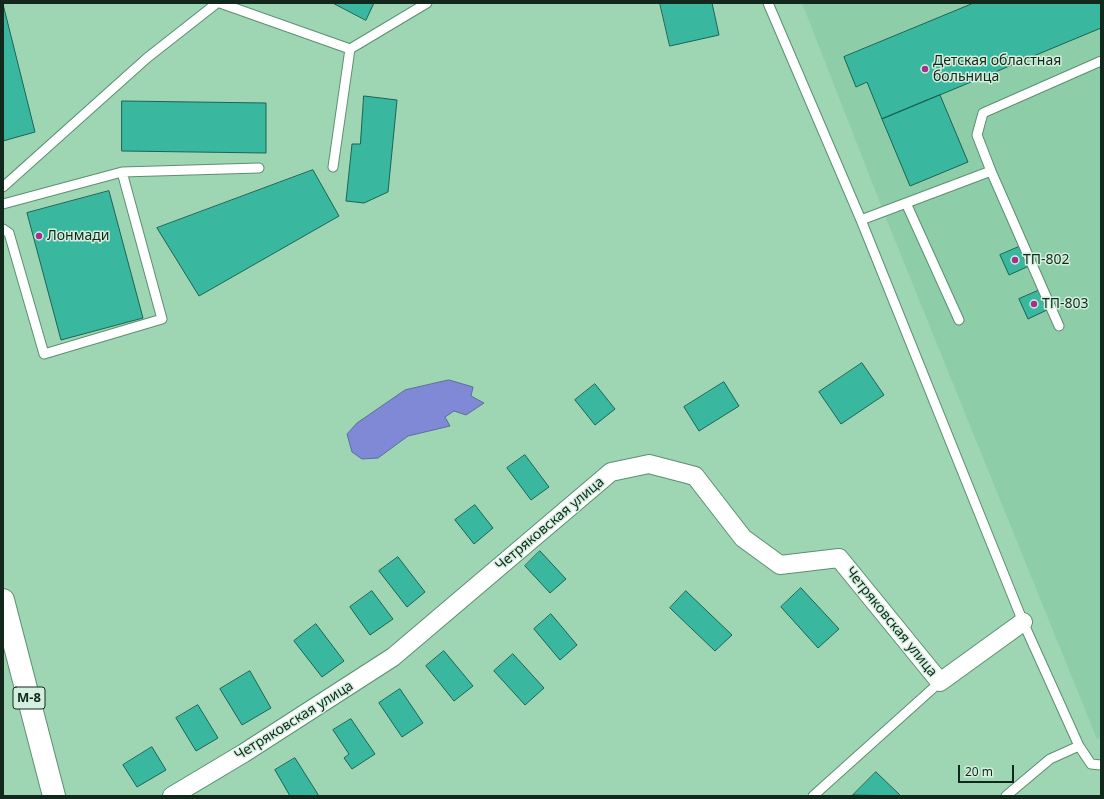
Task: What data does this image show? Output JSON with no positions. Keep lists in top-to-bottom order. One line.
{"streets":{"main road":["М-8"],"street":["Четряковская улица"]},"places":["Детская областная больница","Лонмади","ТП-802","ТП-803"],"scale_bar":"20 m"}
